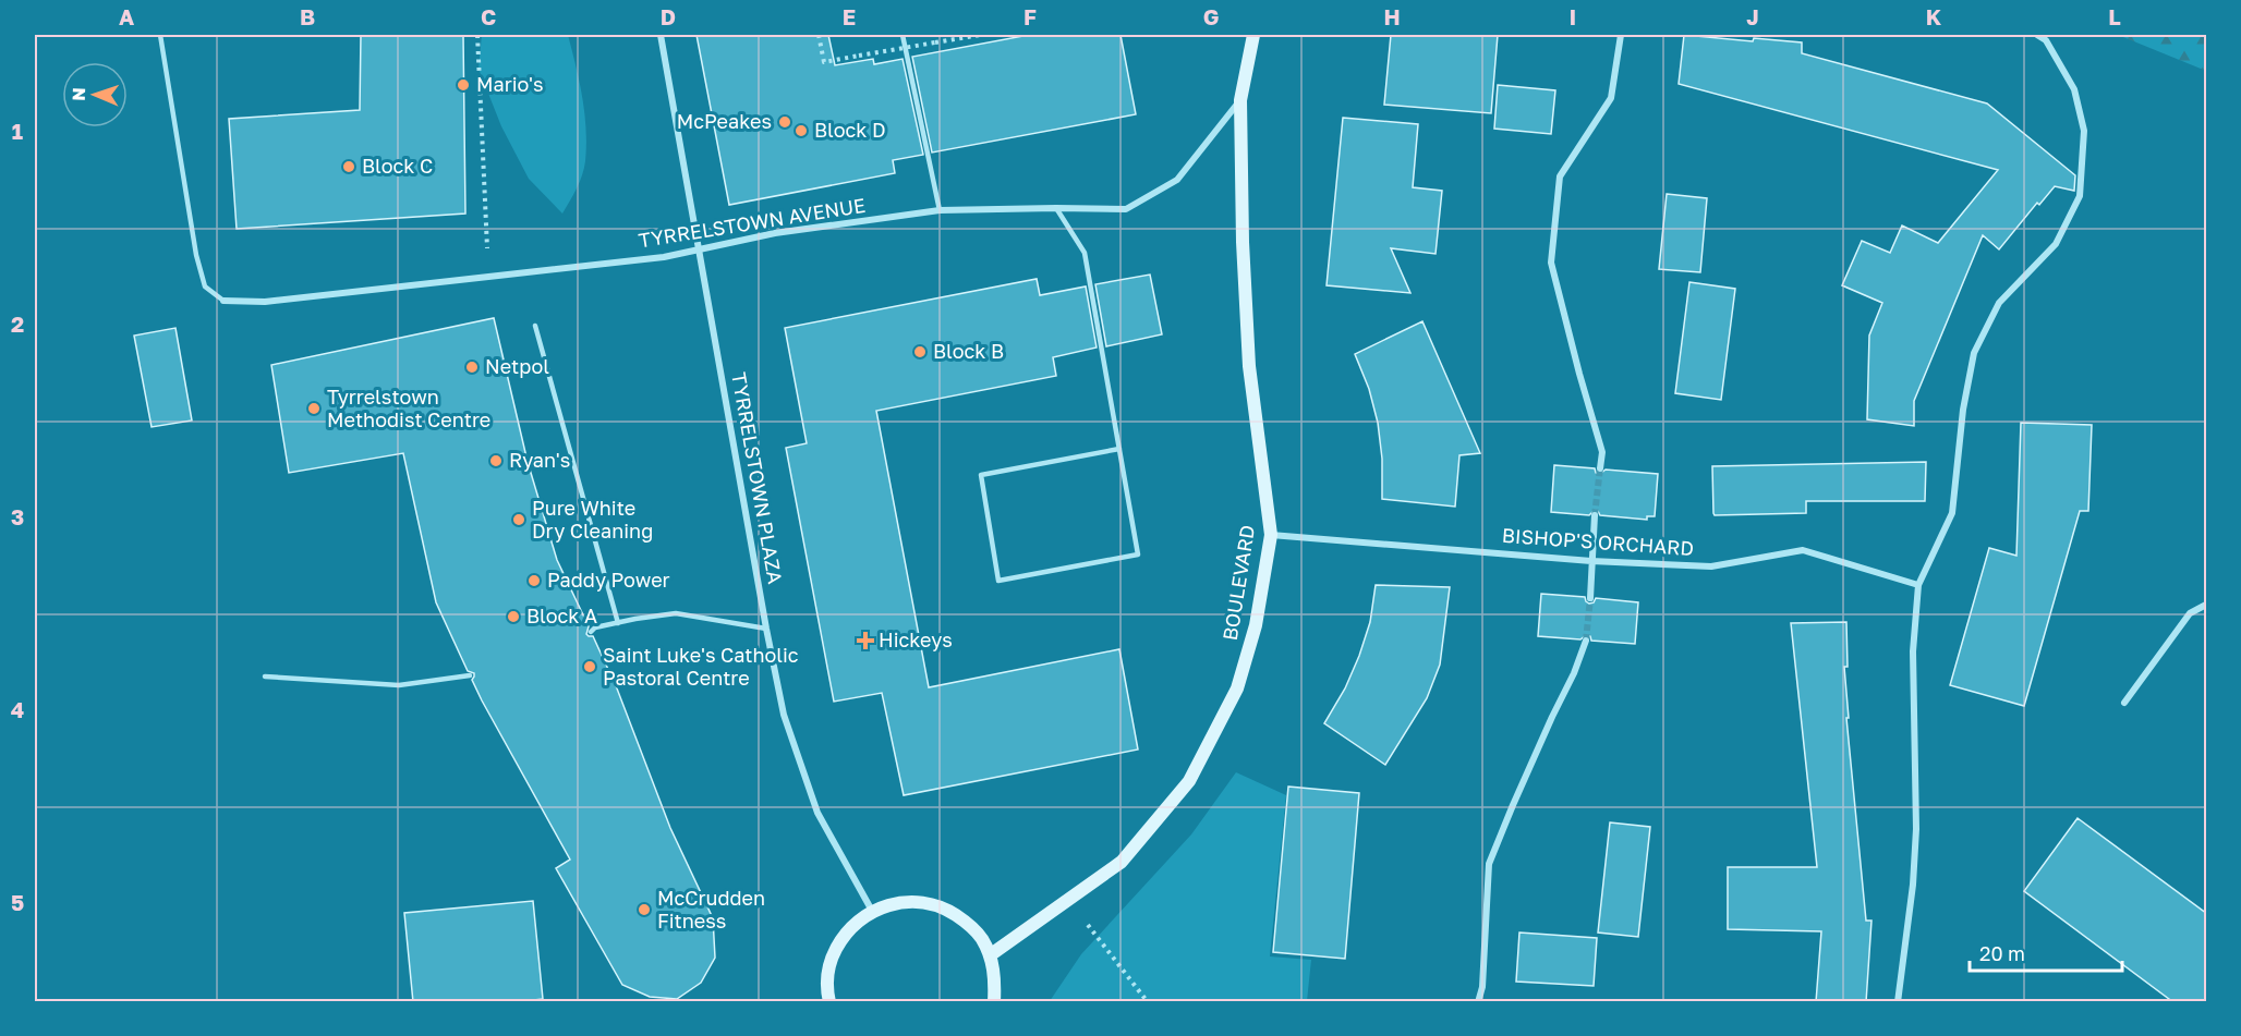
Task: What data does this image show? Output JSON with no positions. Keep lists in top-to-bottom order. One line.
{"streets":{"street":["TYRRELSTOWN AVENUE","TYRRELSTOWN PLAZA","BISHOP'S ORCHARD","BOULEVARD"]},"crossings":[["TYRRELSTOWN AVENUE","TYRRELSTOWN PLAZA"],["TYRRELSTOWN AVENUE","BOULEVARD"],["BISHOP'S ORCHARD","BOULEVARD"]],"places":{"other":["Mario's","McPeakes","Block D","Block C","Block B","Netpol","Tyrrelstown Methodist Centre","Ryan's","Pure White Dry Cleaning","Paddy Power","Block A","Saint Luke's Catholic Pastoral Centre","McCrudden Fitness"],"health":["Hickeys"]},"scale_bar":"20 m","north":"left","grid":{"columns":["A","B","C","D","E","F","G","H","I","J","K","L"],"rows":["1","2","3","4","5"]}}
